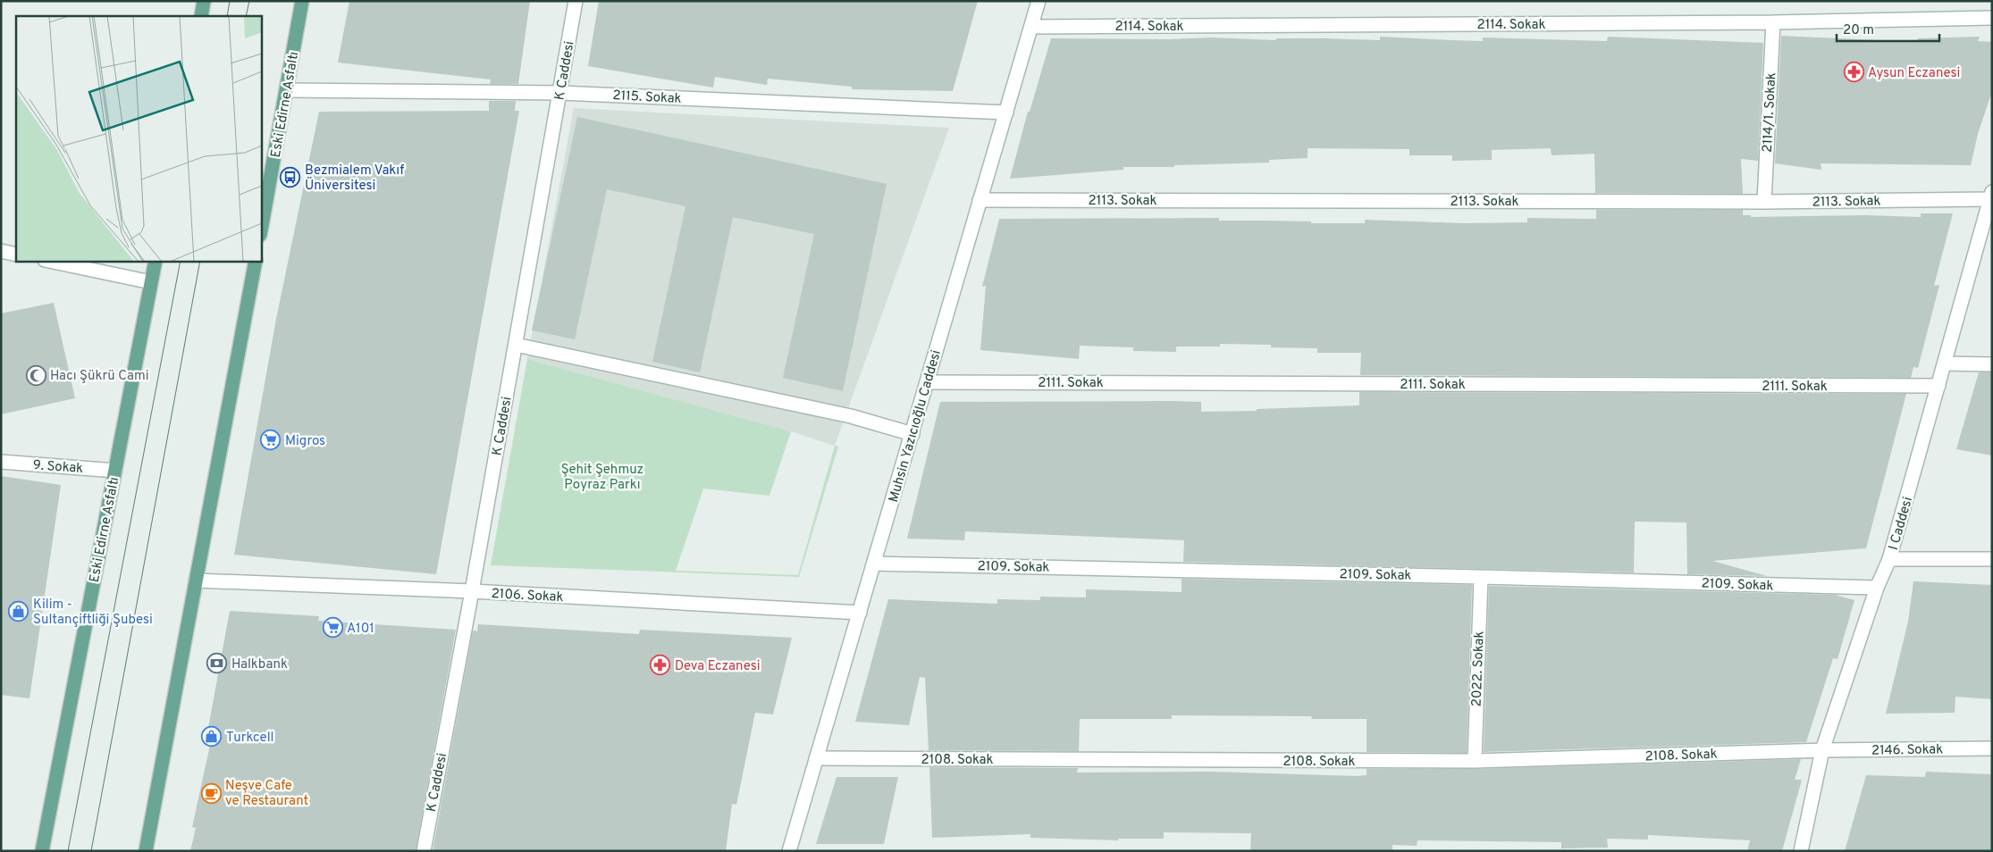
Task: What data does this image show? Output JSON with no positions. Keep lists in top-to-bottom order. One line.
{"streets":{"main road":["Eski Edirne Asfaltı"],"street":["2114. Sokak","K Caddesi","2115. Sokak","2114/1. Sokak","2113. Sokak","2111. Sokak","Muhsin Yazıcıoğlu Caddesi","9. Sokak","I Caddesi","2109. Sokak","2106. Sokak","2022. Sokak","2146. Sokak","2108. Sokak"]},"crossings":[["2114. Sokak","2114/1. Sokak"],["2114. Sokak","Muhsin Yazıcıoğlu Caddesi"],["K Caddesi","2115. Sokak"],["K Caddesi","2106. Sokak"],["2115. Sokak","Eski Edirne Asfaltı"],["2115. Sokak","Muhsin Yazıcıoğlu Caddesi"],["Eski Edirne Asfaltı","9. Sokak"],["2114/1. Sokak","2113. Sokak"],["2113. Sokak","Muhsin Yazıcıoğlu Caddesi"],["2113. Sokak","I Caddesi"],["2111. Sokak","Muhsin Yazıcıoğlu Caddesi"],["2111. Sokak","I Caddesi"],["Muhsin Yazıcıoğlu Caddesi","2109. Sokak"],["Muhsin Yazıcıoğlu Caddesi","2106. Sokak"],["Muhsin Yazıcıoğlu Caddesi","2108. Sokak"],["I Caddesi","2109. Sokak"],["I Caddesi","2146. Sokak"],["I Caddesi","2108. Sokak"],["2109. Sokak","2022. Sokak"],["2022. Sokak","2108. Sokak"],["2146. Sokak","2108. Sokak"]],"parks":["Şehit Şehmuz Poyraz Parkı"],"places":{"pharmacy":["Aysun Eczanesi","Deva Eczanesi"],"bus stop":["Bezmialem Vakıf Üniversitesi"],"mosque":["Hacı Şükrü Cami"],"supermarket":["Migros","A101"],"shop":["Kilim - Sultançiftliği Şubesi","Turkcell"],"bank":["Halkbank"],"cafe":["Neşve Cafe ve Restaurant"]},"scale_bar":"20 m"}
